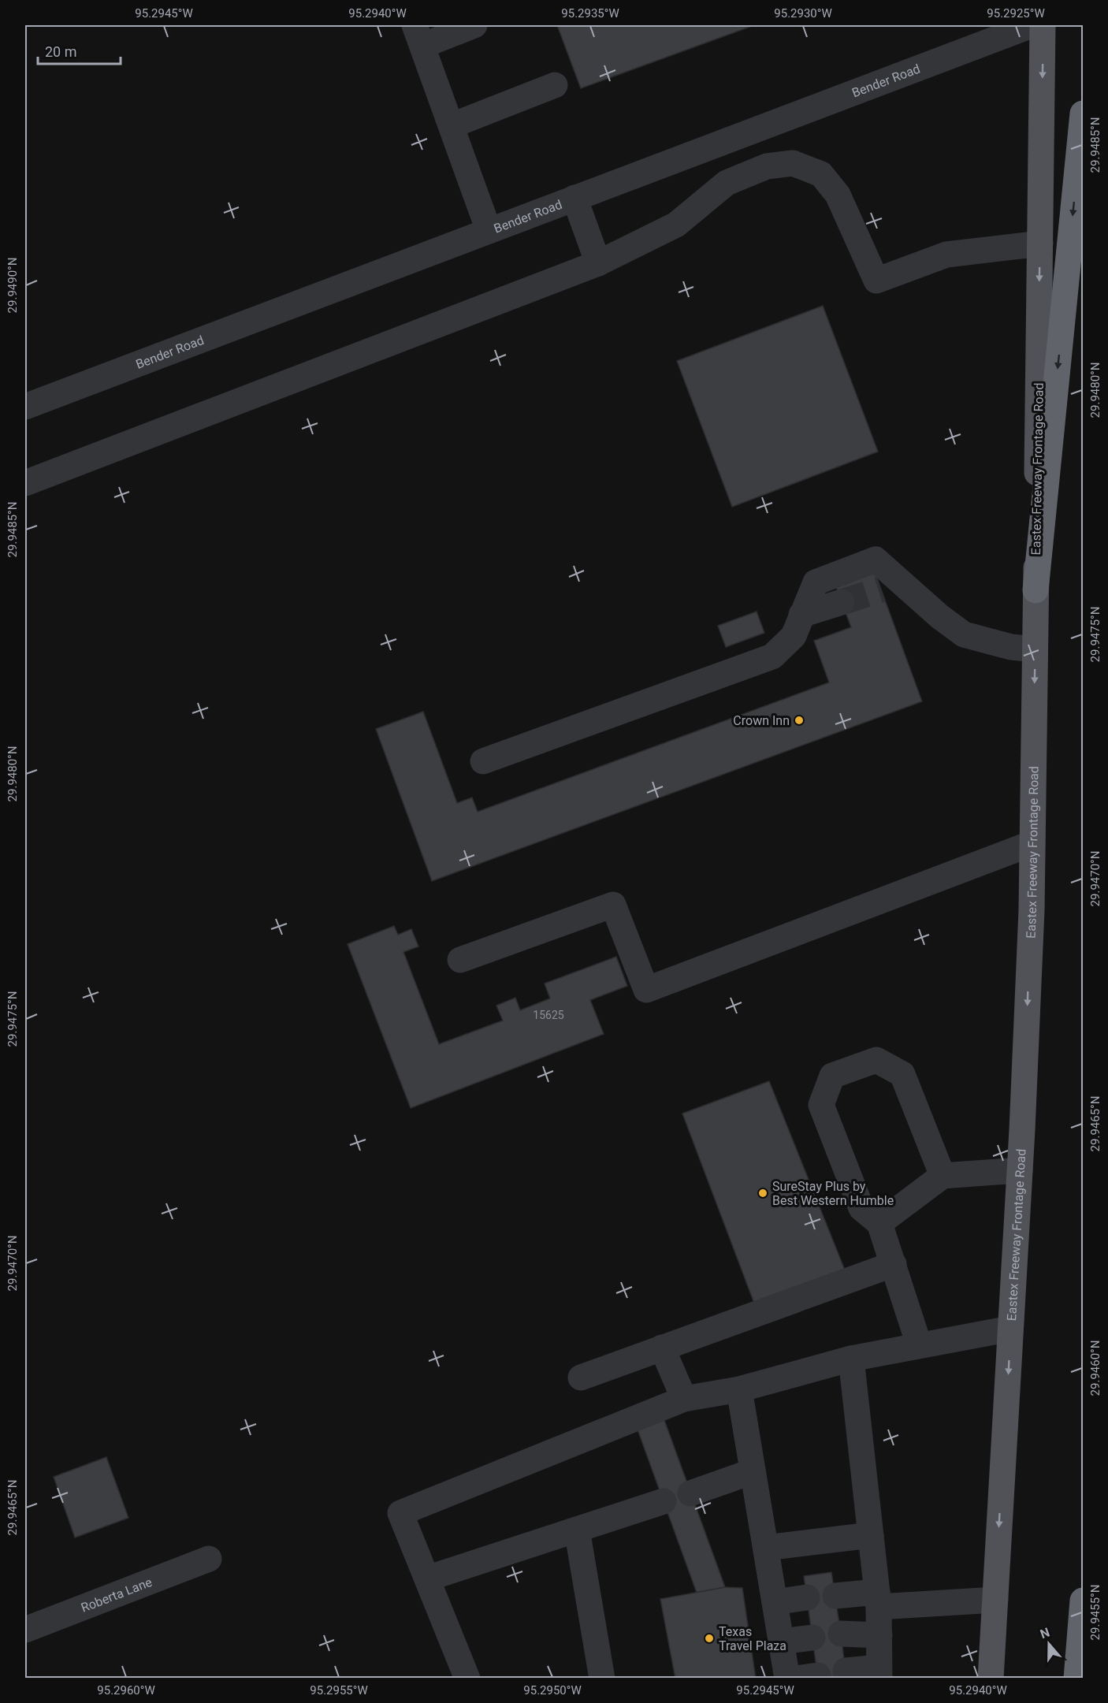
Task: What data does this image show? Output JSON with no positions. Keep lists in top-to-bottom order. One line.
{"streets":{"main road":["Eastex Freeway Frontage Road"],"street":["Bender Road","Roberta Lane"]},"one_way":["Eastex Freeway Frontage Road"],"places":["Crown Inn","SureStay Plus by Best Western Humble","Texas Travel Plaza"],"house_numbers":["15625"],"scale_bar":"20 m","north":"top","coordinates":["95.2945°W","95.2940°W","95.2935°W","95.2930°W","95.2925°W","29.9485°N","29.9490°N","29.9480°N","29.9475°N","29.9470°N","29.9465°N","29.9460°N","29.9455°N","95.2960°W","95.2955°W","95.2950°W"]}
